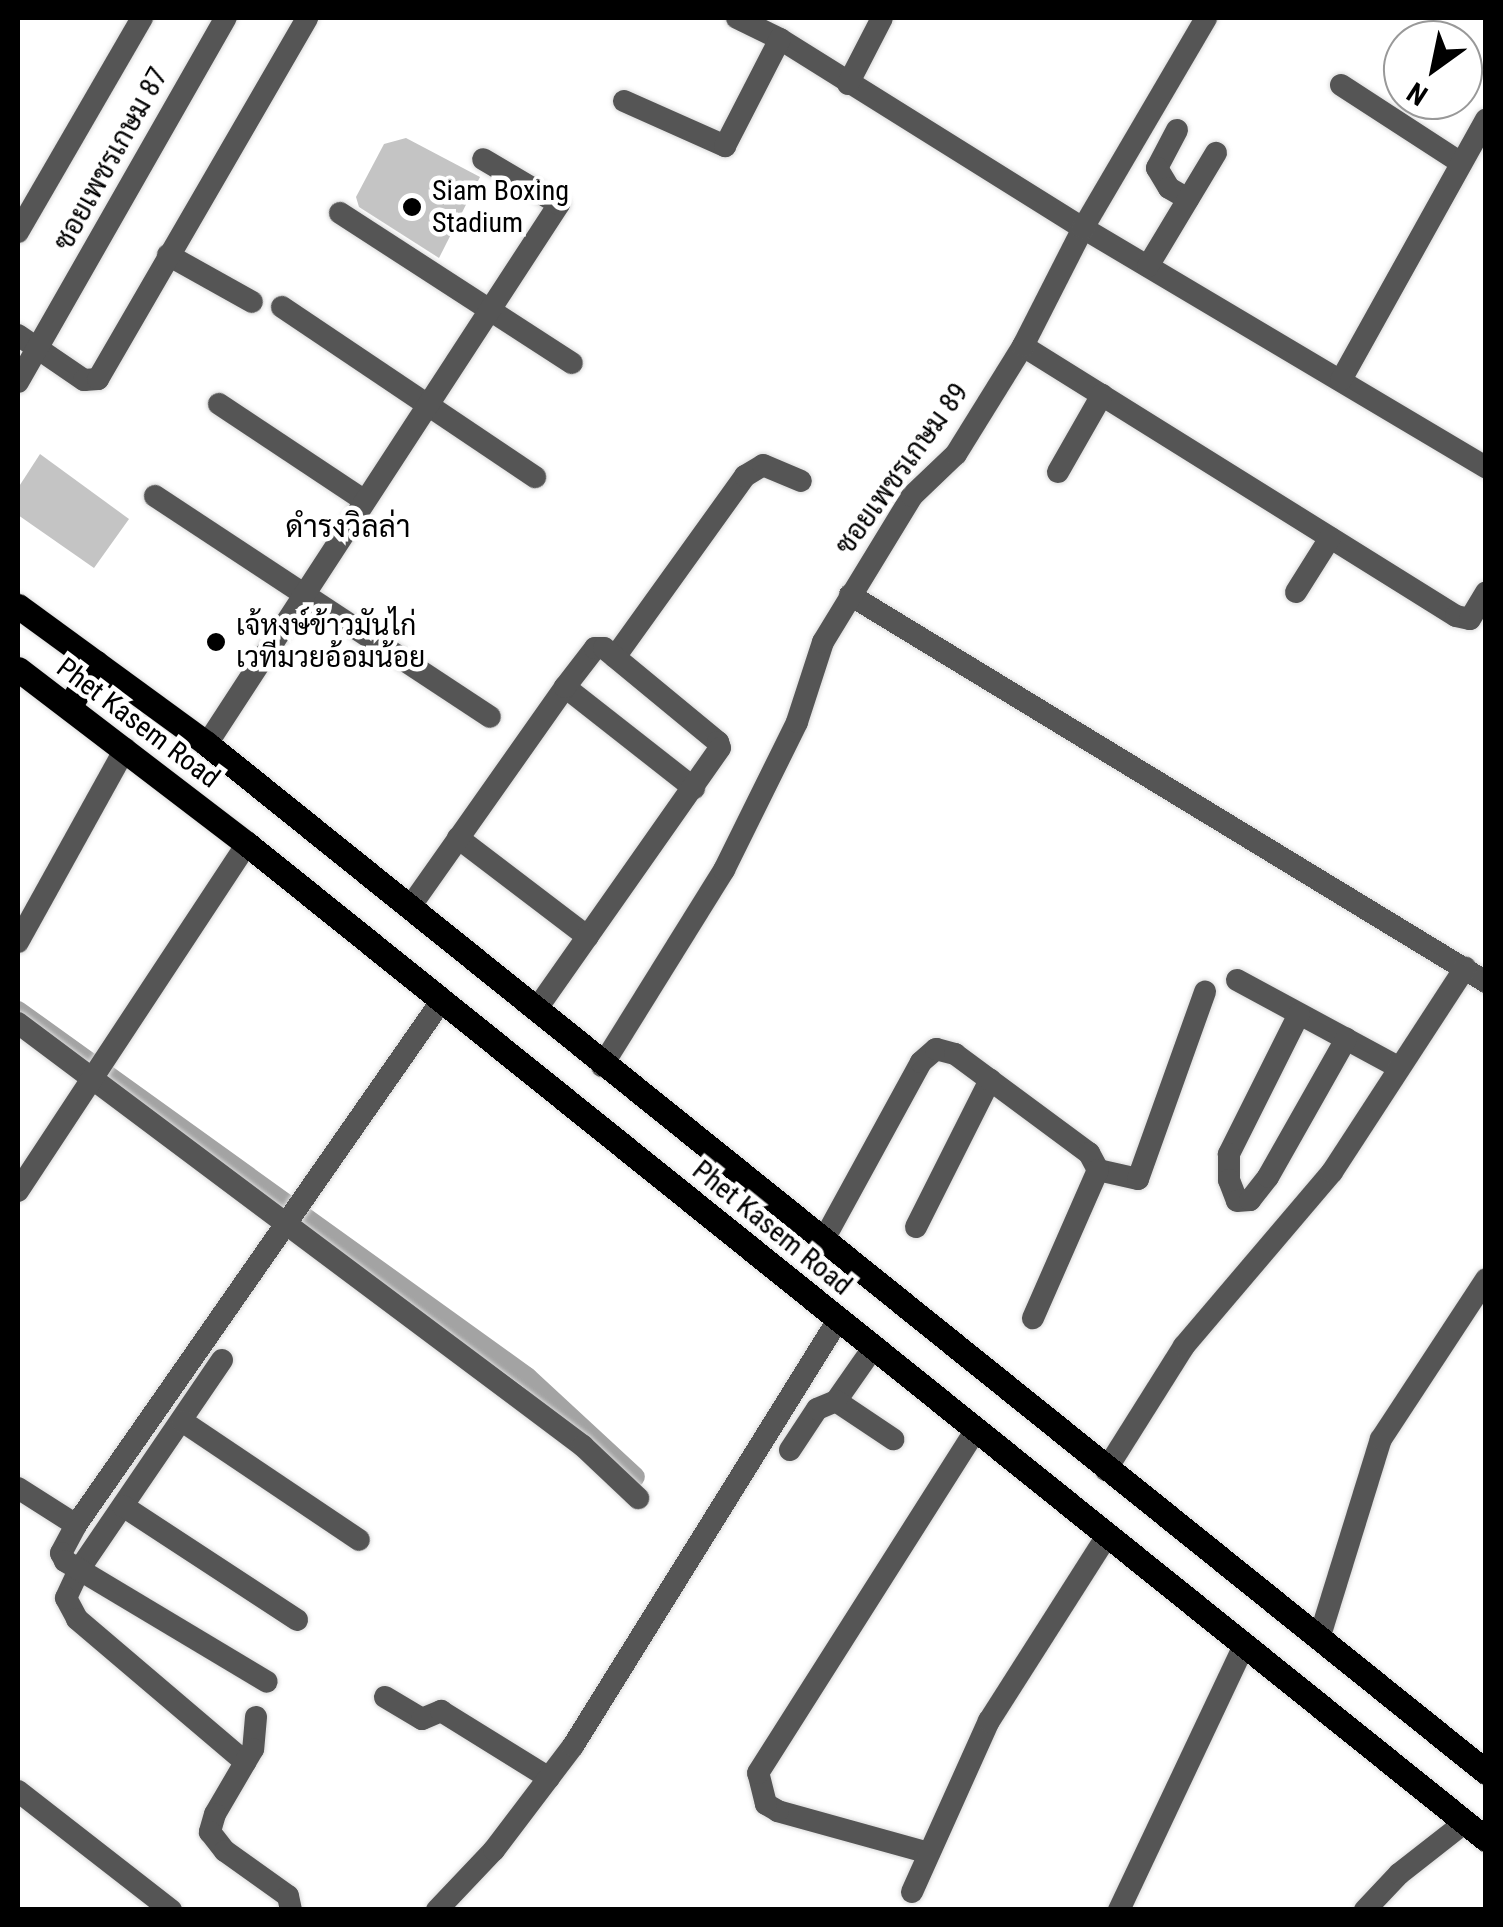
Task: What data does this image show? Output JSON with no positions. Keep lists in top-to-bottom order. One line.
{"streets":{"main road":["Phet Kasem Road"],"street":["ซอยเพชรเกษม 87","ซอยเพชรเกษม 89"]},"crossings":[["ซอยเพชรเกษม 89","Phet Kasem Road"]],"districts":["ดำรงวิลล่า"],"places":["Siam Boxing Stadium","เจ้หงษ์ข้าวมันไก่ เวทีมวยอ้อมน้อย"],"north":"bottom left"}
